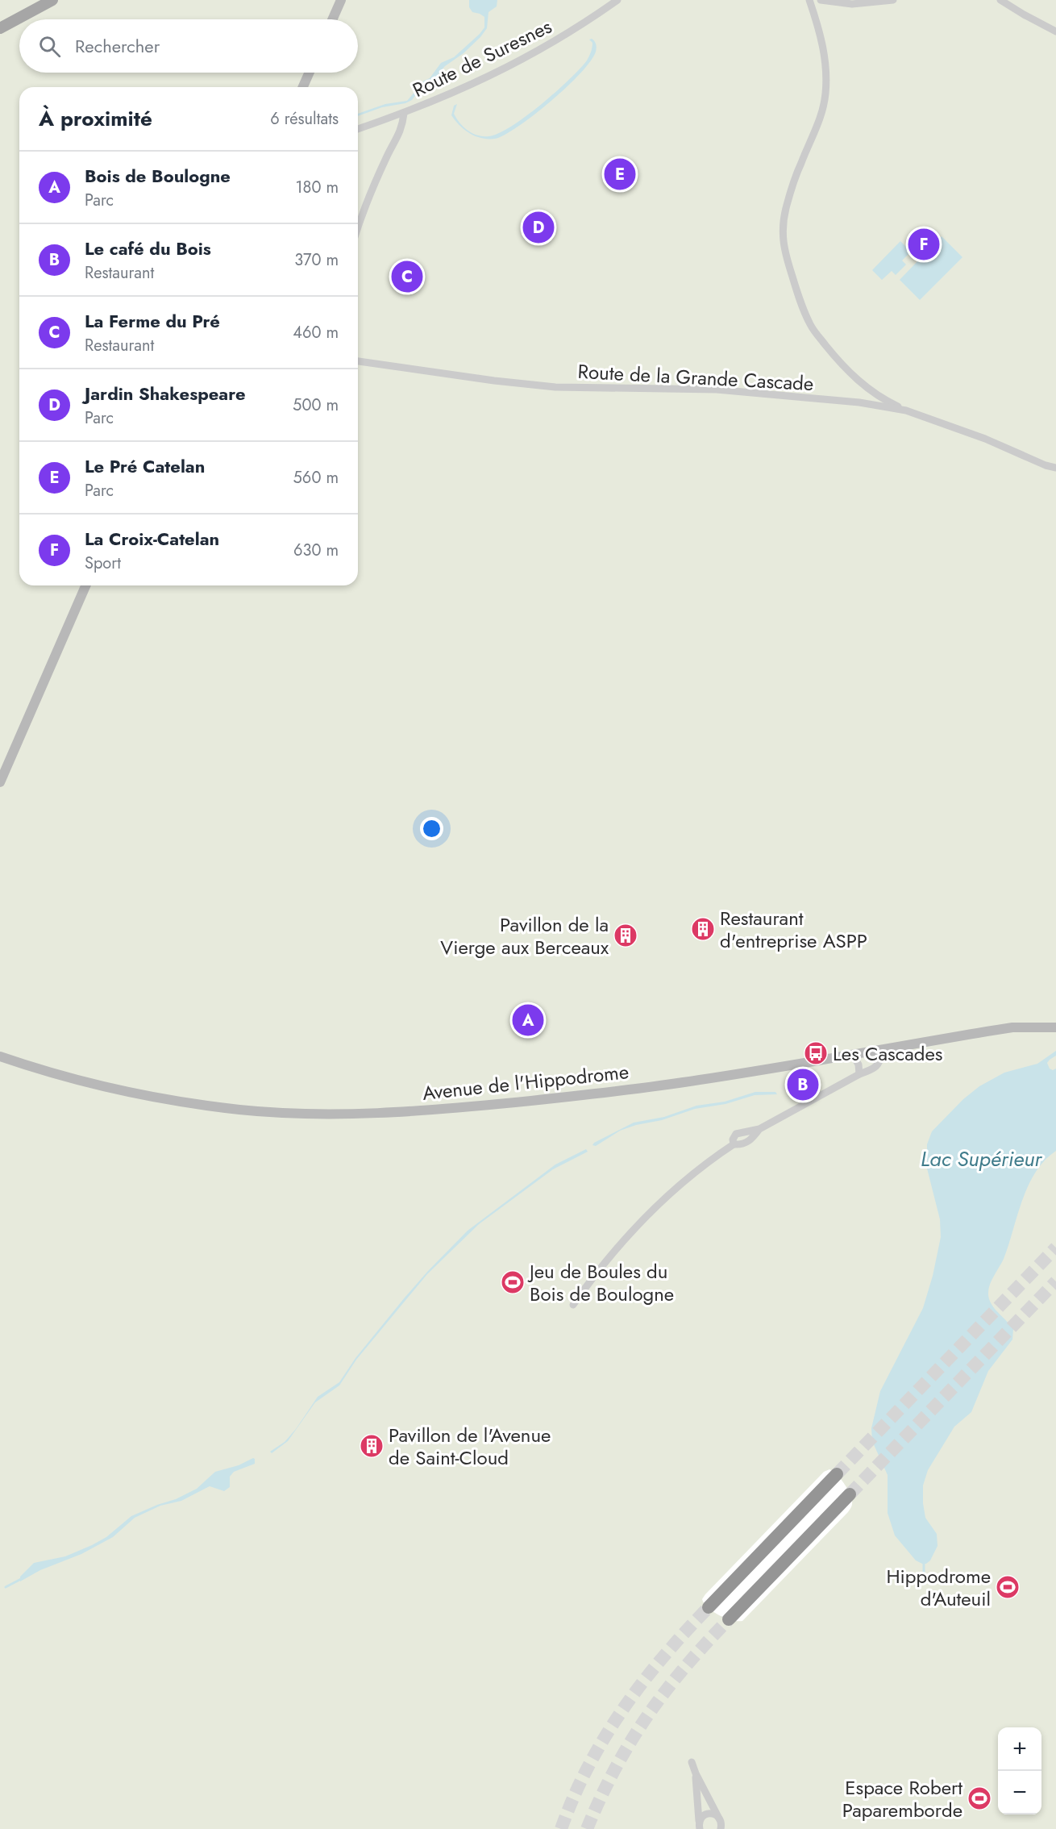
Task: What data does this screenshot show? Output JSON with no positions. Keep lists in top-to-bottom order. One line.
{"streets":{"main road":["Avenue de l'Hippodrome"],"street":["Route de Suresnes","Route de la Grande Cascade"]},"water":["Lac Supérieur"],"places":{"building":["Restaurant d'entreprise ASPP","Pavillon de la Vierge aux Berceaux","Pavillon de l'Avenue de Saint-Cloud"],"bus stop":["Les Cascades"],"sports":["Jeu de Boules du Bois de Boulogne","Hippodrome d'Auteuil","Espace Robert Paparemborde"]},"page":{"search":"Rechercher","heading":["À proximité","6 résultats"],"list":[{"mark":"A","name":"Bois de Boulogne","note":"Parc","value":"180 m"},{"mark":"B","name":"Le café du Bois","note":"Restaurant","value":"370 m"},{"mark":"C","name":"La Ferme du Pré","note":"Restaurant","value":"460 m"},{"mark":"D","name":"Jardin Shakespeare","note":"Parc","value":"500 m"},{"mark":"E","name":"Le Pré Catelan","note":"Parc","value":"560 m"},{"mark":"F","name":"La Croix-Catelan","note":"Sport","value":"630 m"}],"pins":["E","D","F","C","A","B"],"map_buttons":["+","−"]}}
